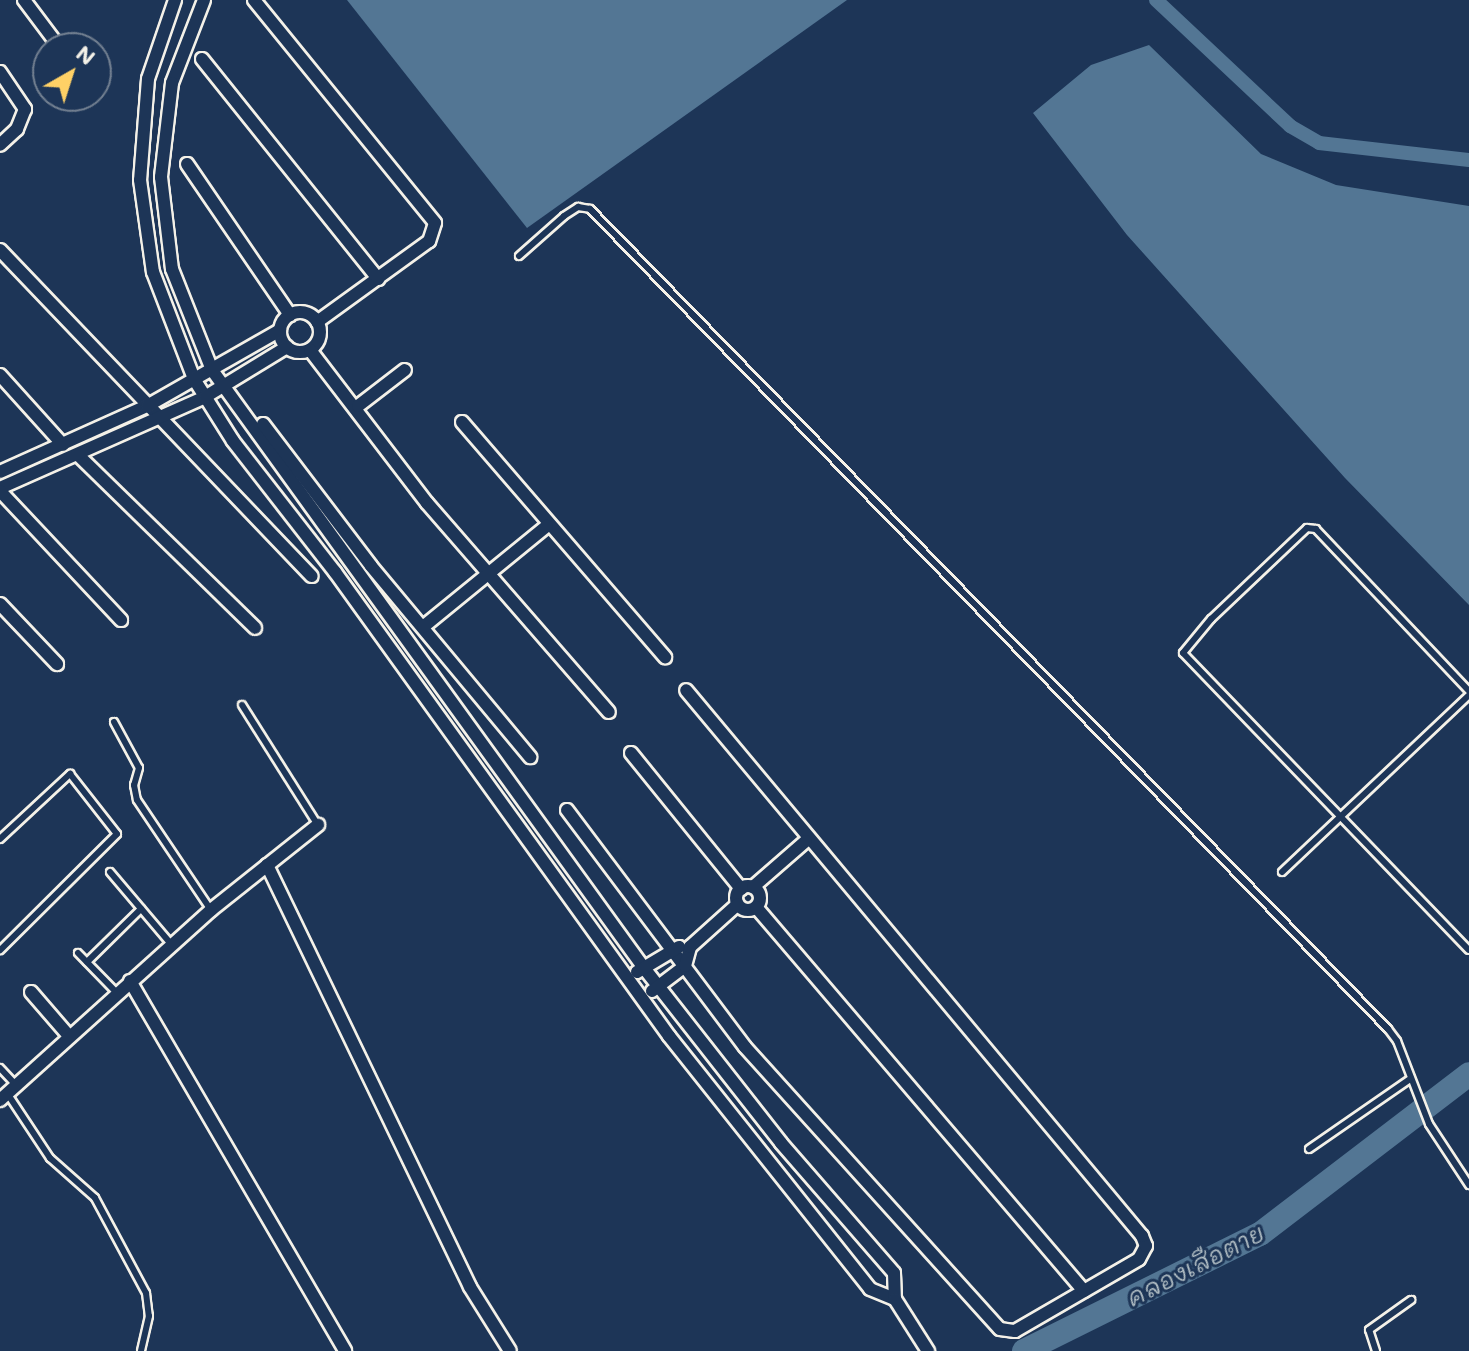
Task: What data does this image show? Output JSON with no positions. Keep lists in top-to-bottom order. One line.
{"water":["คลองเสือตาย"],"north":"top right"}
